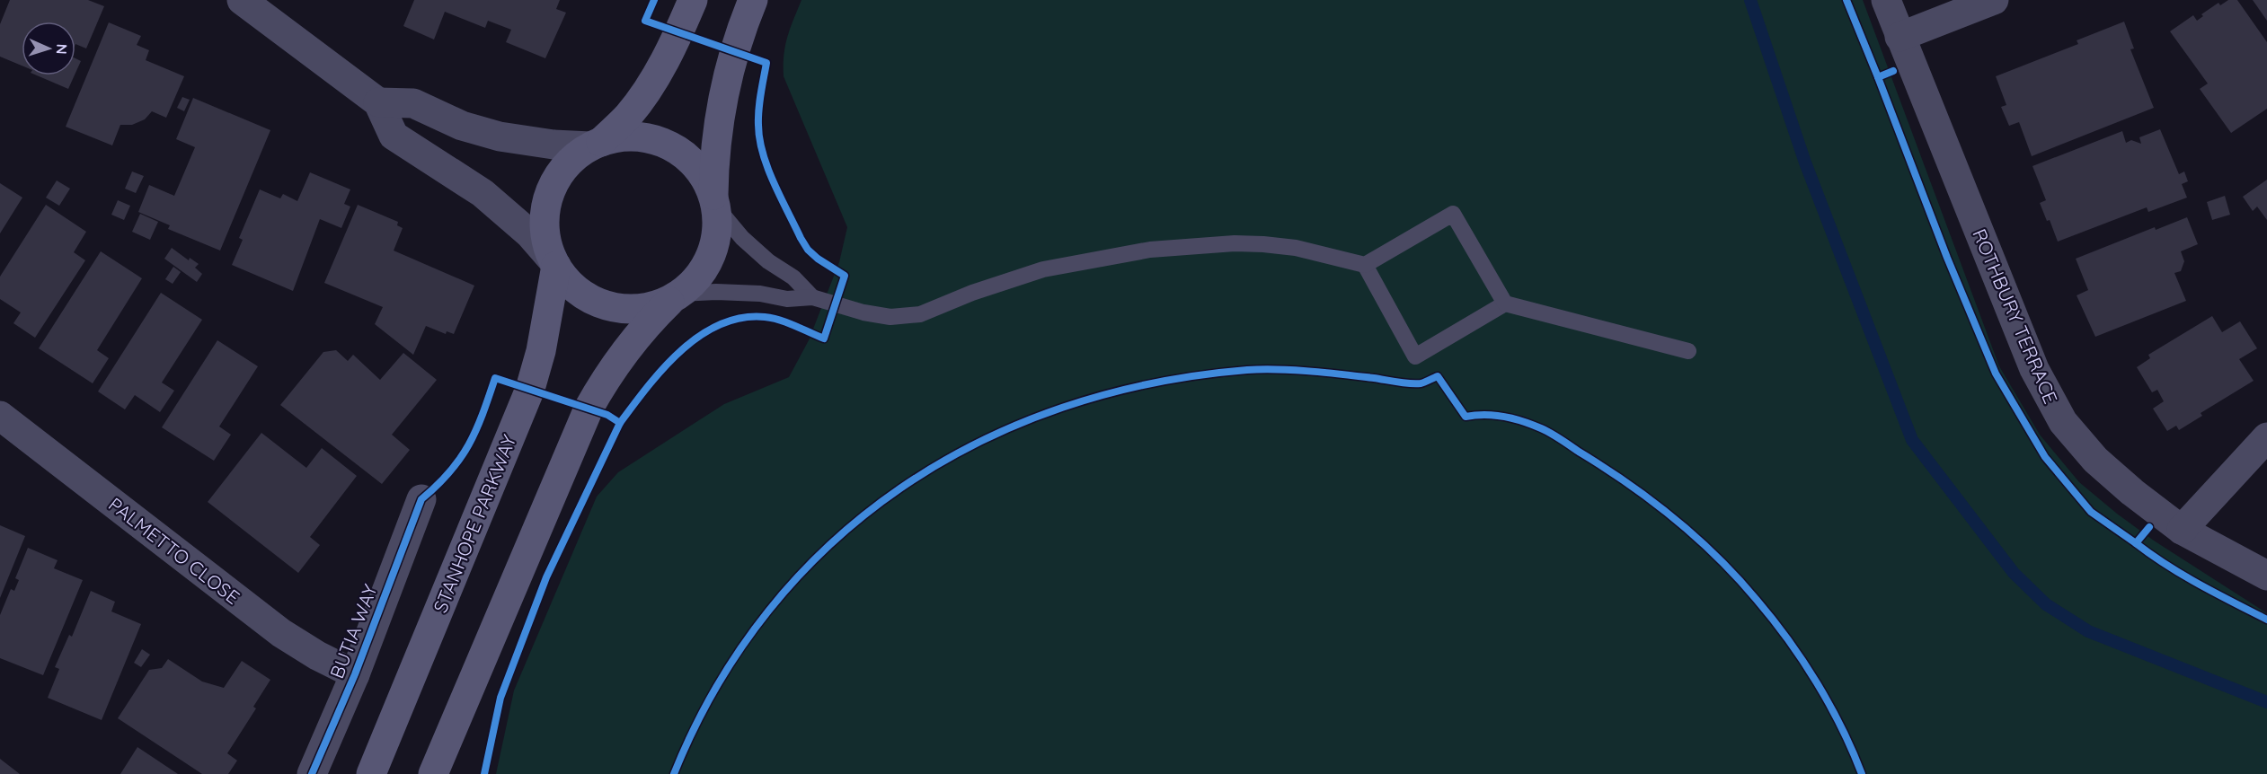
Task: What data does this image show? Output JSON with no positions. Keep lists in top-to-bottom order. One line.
{"streets":{"main road":["STANHOPE PARKWAY"],"street":["ROTHBURY TERRACE","PALMETTO CLOSE","BUTIA WAY"]},"crossings":[["PALMETTO CLOSE","BUTIA WAY"]],"north":"right"}
